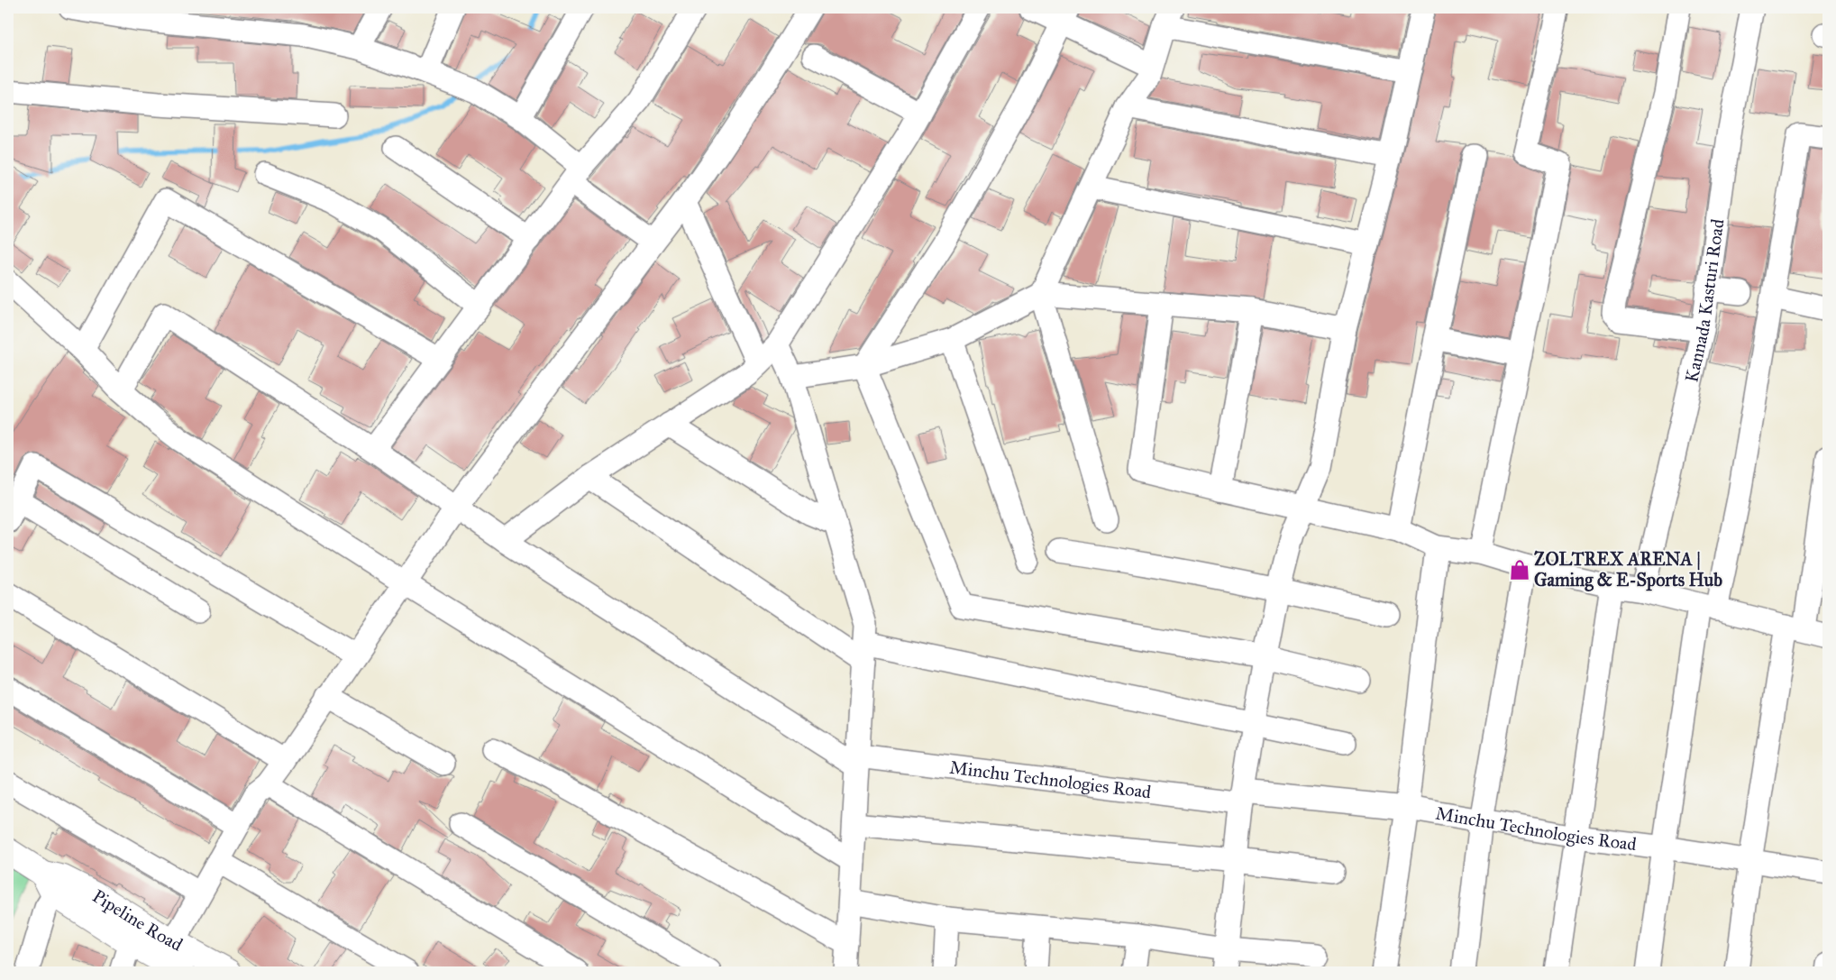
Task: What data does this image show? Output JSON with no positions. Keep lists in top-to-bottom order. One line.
{"streets":{"main road":["Pipeline Road"],"street":["Kannada Kasturi Road","Minchu Technologies Road"]},"places":{"shop":["ZOLTREX ARENA | Gaming & E-Sports Hub"]}}
